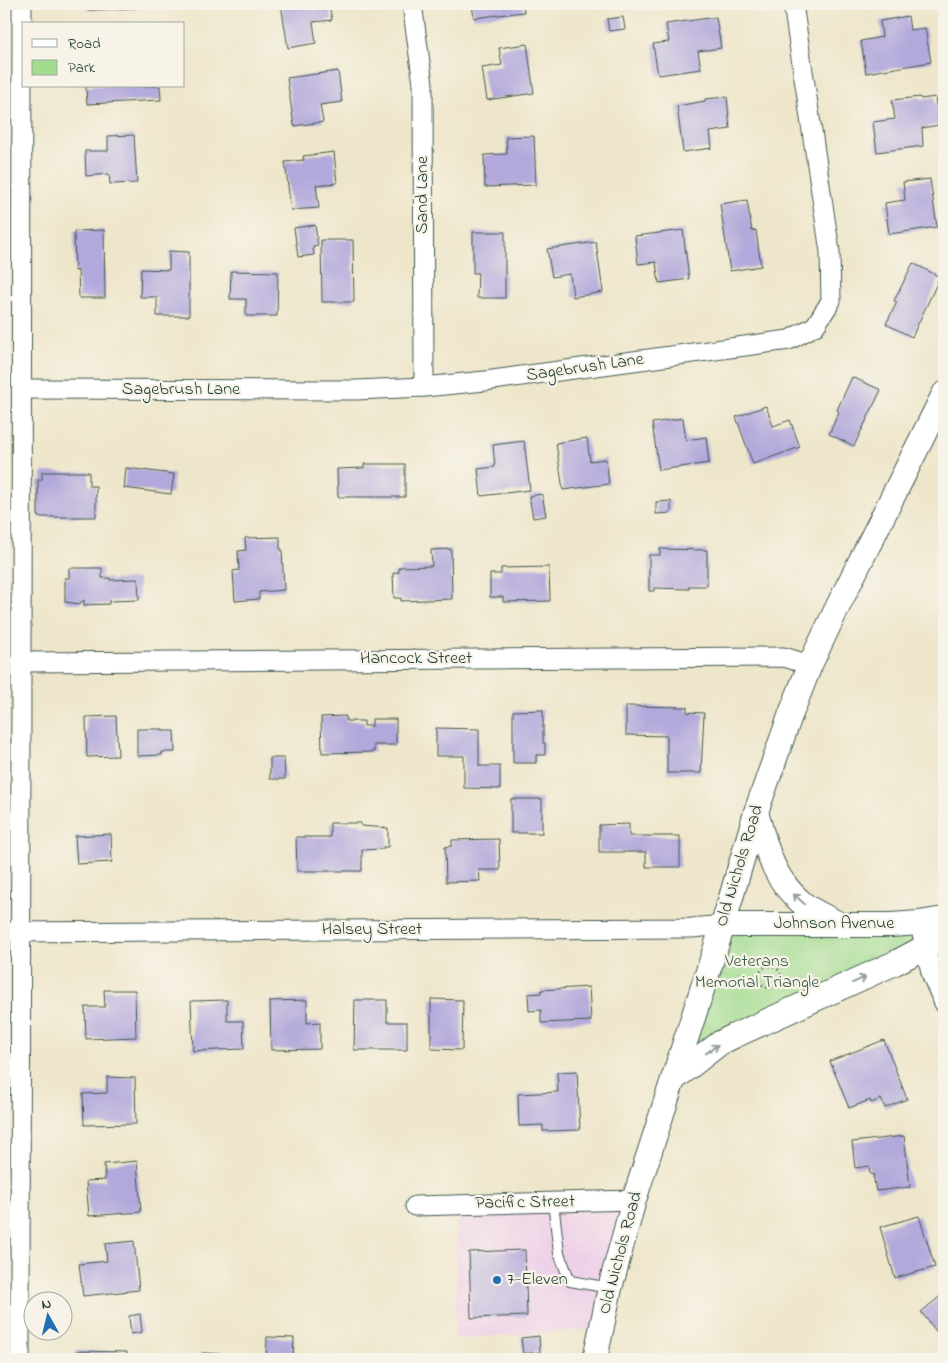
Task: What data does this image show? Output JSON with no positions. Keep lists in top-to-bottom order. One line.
{"streets":{"street":["Sand Lane","Sagebrush Lane","Hancock Street","Old Nichols Road","Johnson Avenue","Halsey Street","Pacific Street"]},"crossings":[["Sand Lane","Sagebrush Lane"],["Hancock Street","Old Nichols Road"],["Old Nichols Road","Johnson Avenue"],["Old Nichols Road","Halsey Street"],["Old Nichols Road","Pacific Street"],["Johnson Avenue","Halsey Street"]],"parks":["Veterans Memorial Triangle"],"places":["7-Eleven"],"legend":["Road","Park"],"north":"top"}
